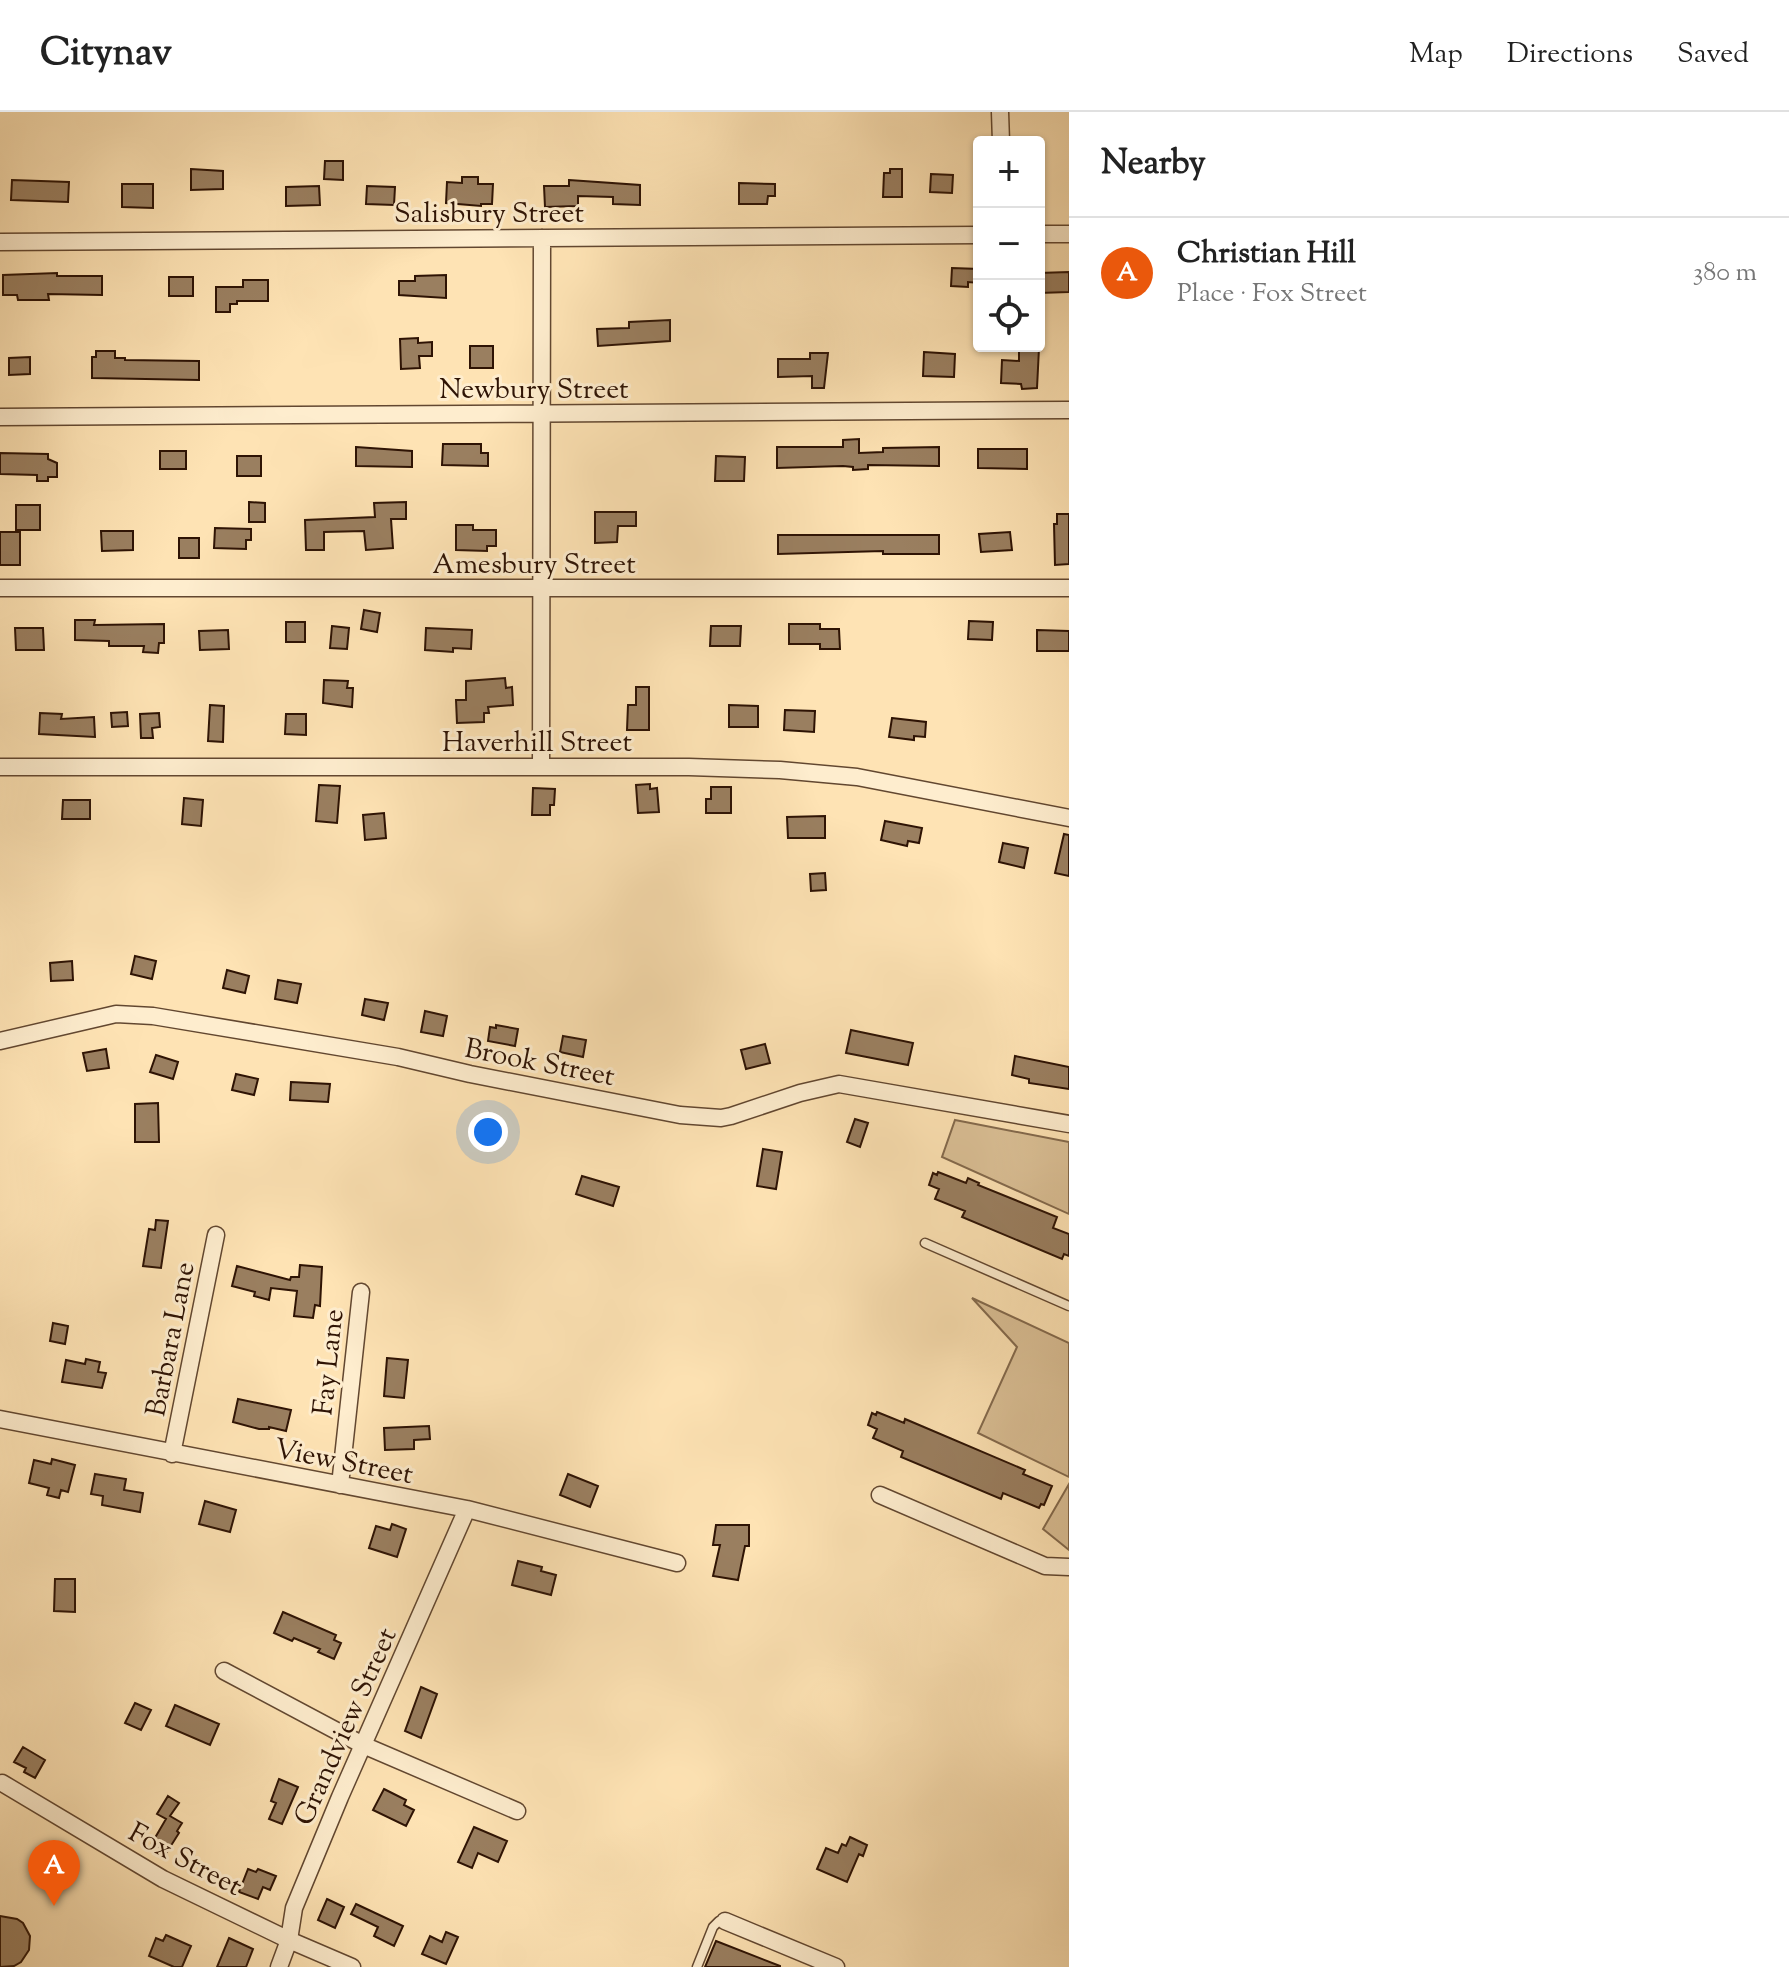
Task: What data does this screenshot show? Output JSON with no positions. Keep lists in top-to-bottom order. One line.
{"streets":{"street":["Salisbury Street","Newbury Street","Amesbury Street","Haverhill Street","Brook Street","Barbara Lane","Fay Lane","View Street","Grandview Street","Fox Street"]},"crossings":[["Barbara Lane","View Street"],["Fay Lane","View Street"],["View Street","Grandview Street"],["Grandview Street","Fox Street"]],"page":{"header":"Citynav","nav":["Map","Directions","Saved"],"heading":"Nearby","map_buttons":["+","−"],"list":[{"mark":"A","name":"Christian Hill","note":"Place · Fox Street","value":"380 m"}],"pins":"A"}}
